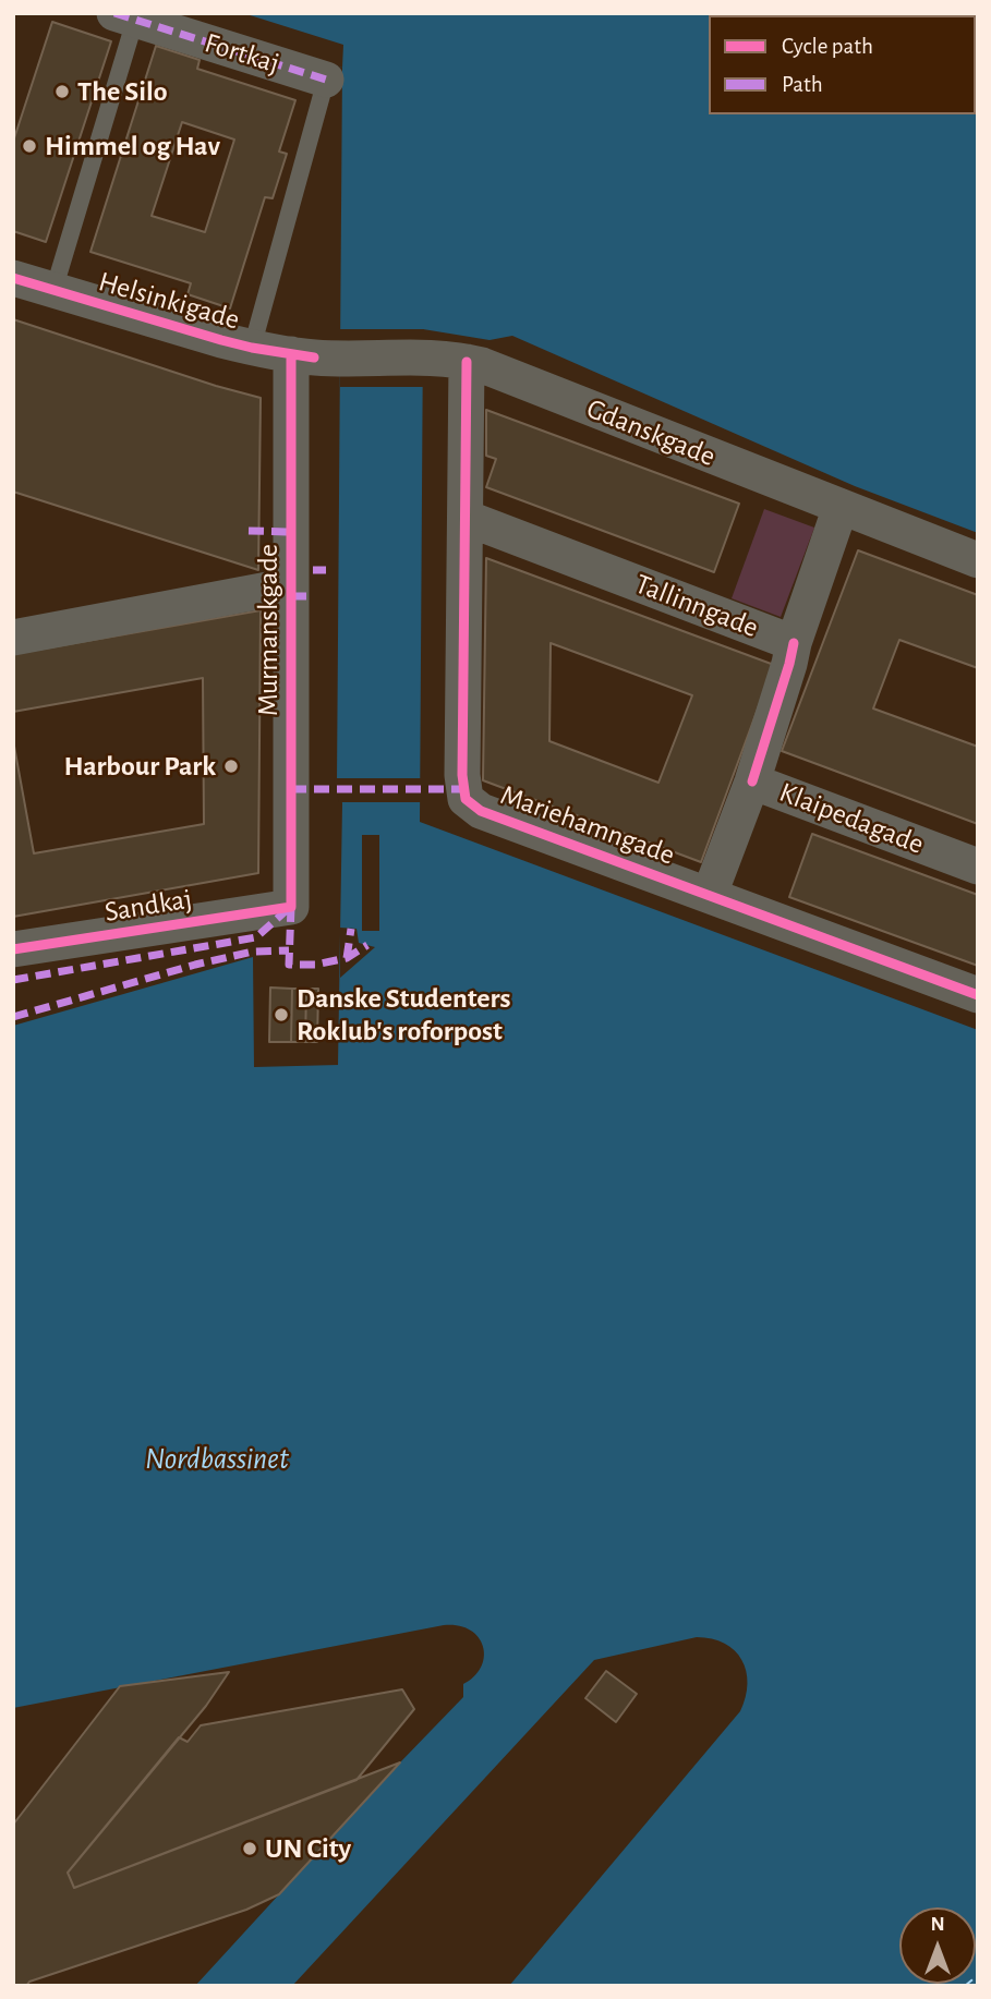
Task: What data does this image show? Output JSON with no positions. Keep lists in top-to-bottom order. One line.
{"streets":{"street":["Fortkaj","Helsinkigade","Gdanskgade","Tallinngade","Murmanskgade","Klaipedagade","Mariehamngade","Sandkaj"]},"crossings":[["Helsinkigade","Gdanskgade"],["Helsinkigade","Murmanskgade"],["Gdanskgade","Tallinngade"],["Gdanskgade","Murmanskgade"],["Gdanskgade","Mariehamngade"],["Tallinngade","Mariehamngade"],["Murmanskgade","Sandkaj"],["Klaipedagade","Mariehamngade"]],"water":["Nordbassinet"],"places":["The Silo","Himmel og Hav","Harbour Park","Danske Studenters Roklub's roforpost","UN City"],"legend":["Cycle path","Path"],"north":"top"}
